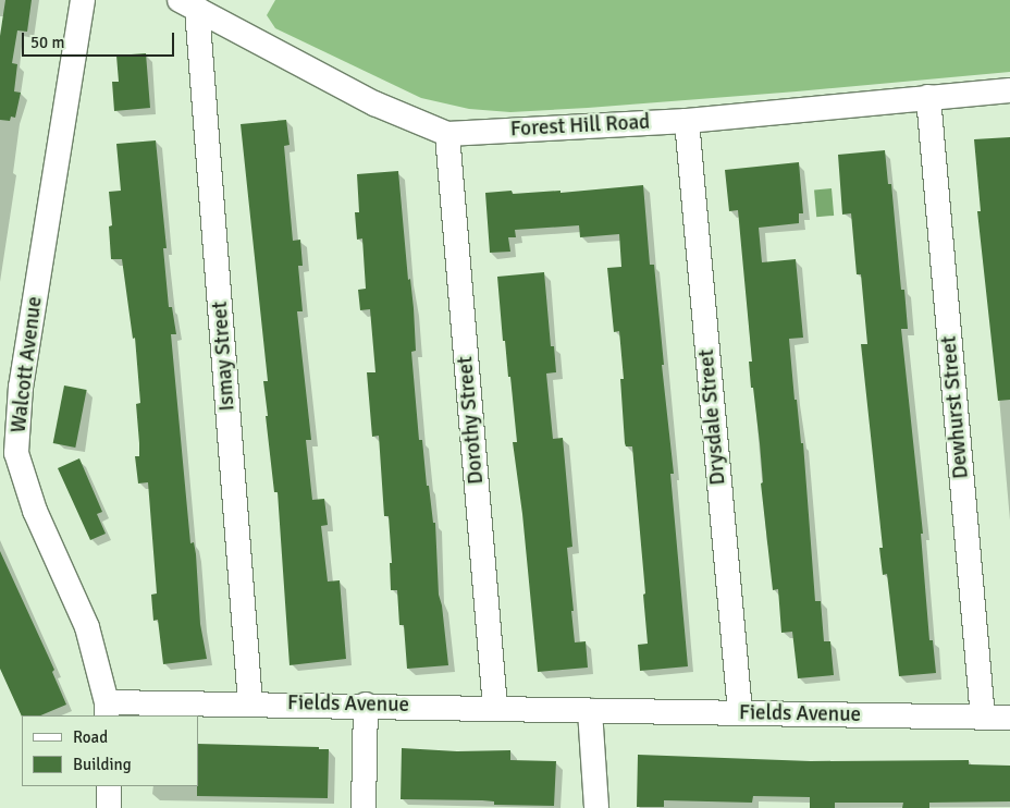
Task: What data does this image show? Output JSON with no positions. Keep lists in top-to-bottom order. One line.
{"streets":{"street":["Forest Hill Road","Ismay Street","Walcott Avenue","Dewhurst Street","Drysdale Street","Dorothy Street","Fields Avenue"]},"crossings":[["Forest Hill Road","Ismay Street"],["Forest Hill Road","Dewhurst Street"],["Forest Hill Road","Drysdale Street"],["Forest Hill Road","Dorothy Street"],["Ismay Street","Fields Avenue"],["Walcott Avenue","Fields Avenue"],["Dewhurst Street","Fields Avenue"],["Drysdale Street","Fields Avenue"],["Dorothy Street","Fields Avenue"]],"legend":["Road","Building"],"scale_bar":"50 m"}
